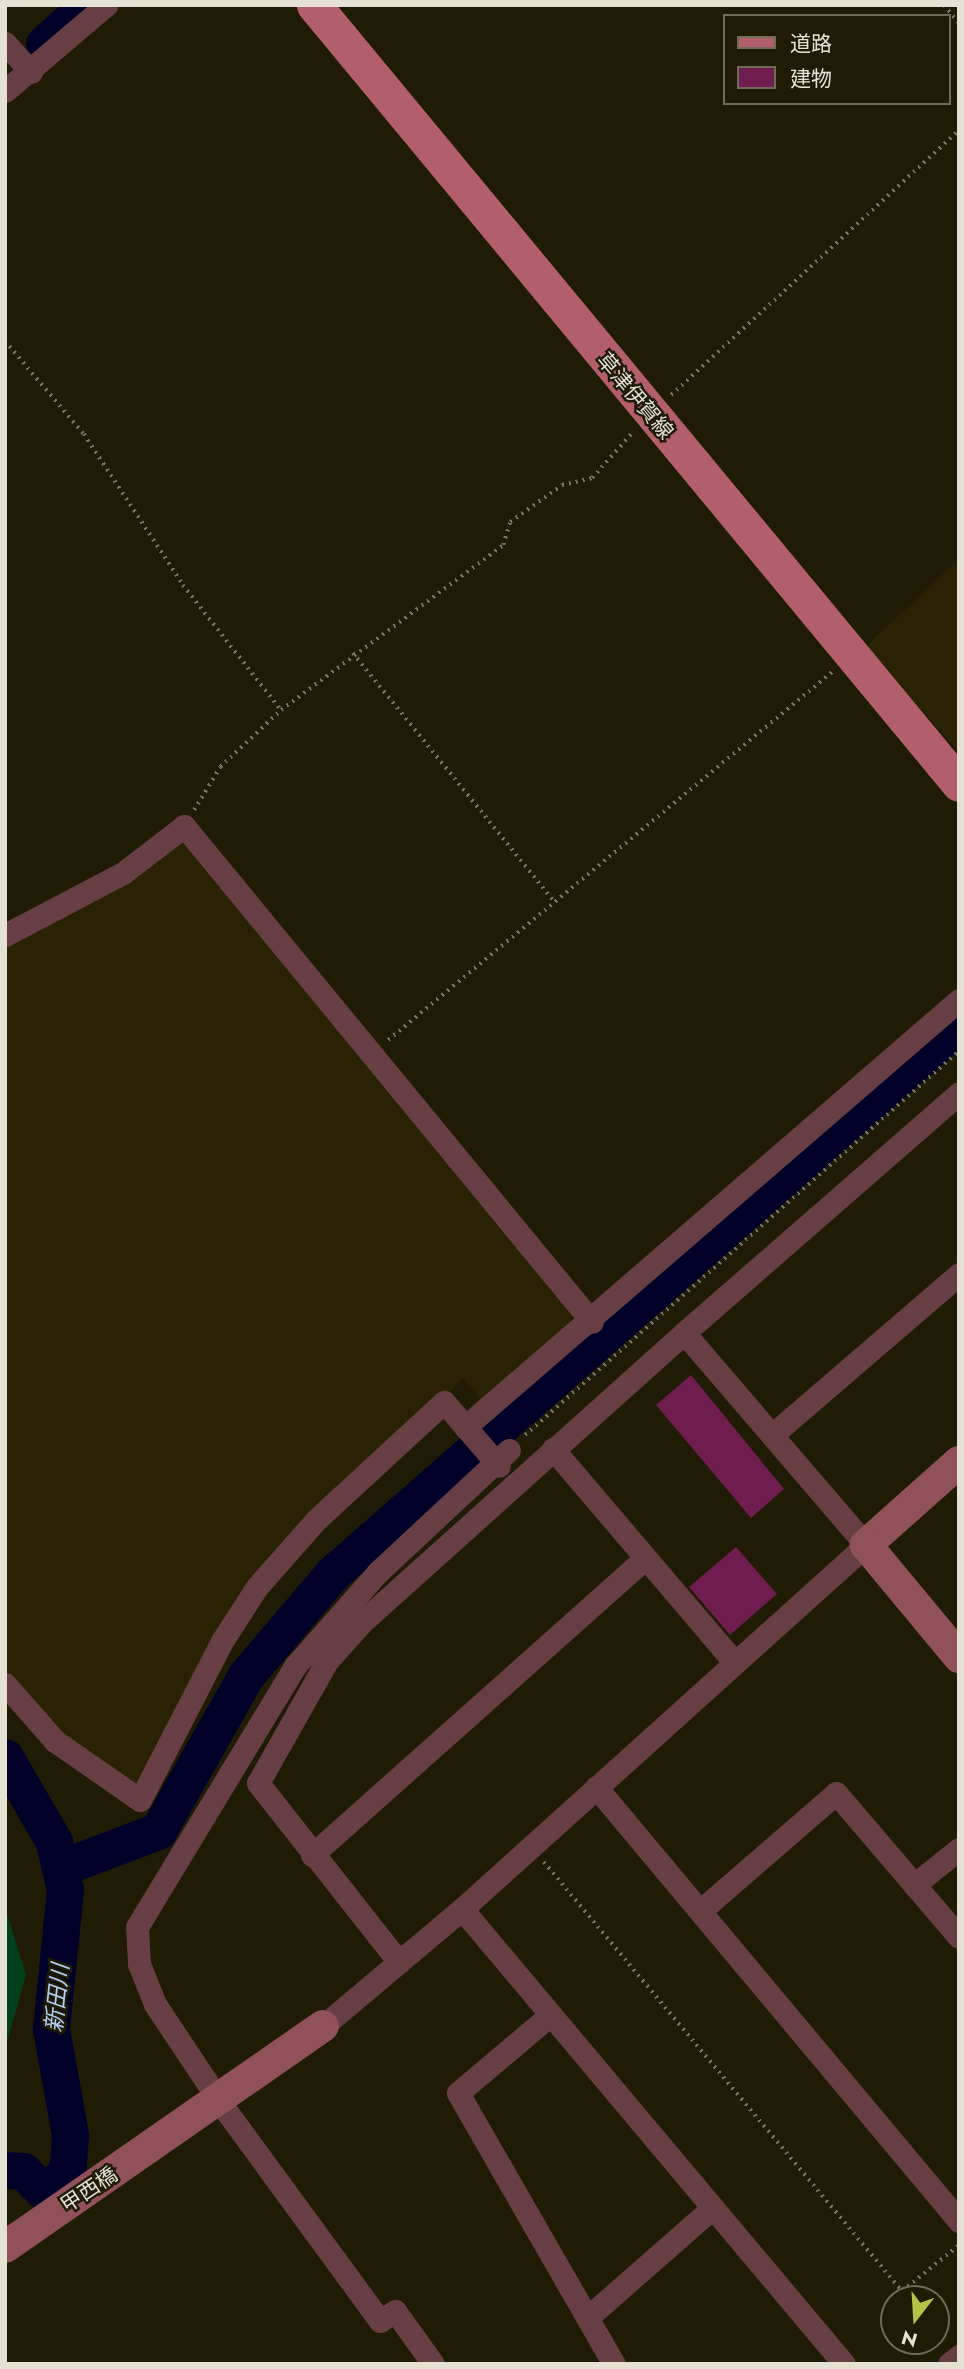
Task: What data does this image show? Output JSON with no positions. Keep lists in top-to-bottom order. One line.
{"streets":{"main road":["草津伊賀線"],"street":["甲西橋"]},"water":["新田川"],"legend":["道路","建物"],"north":"bottom"}
